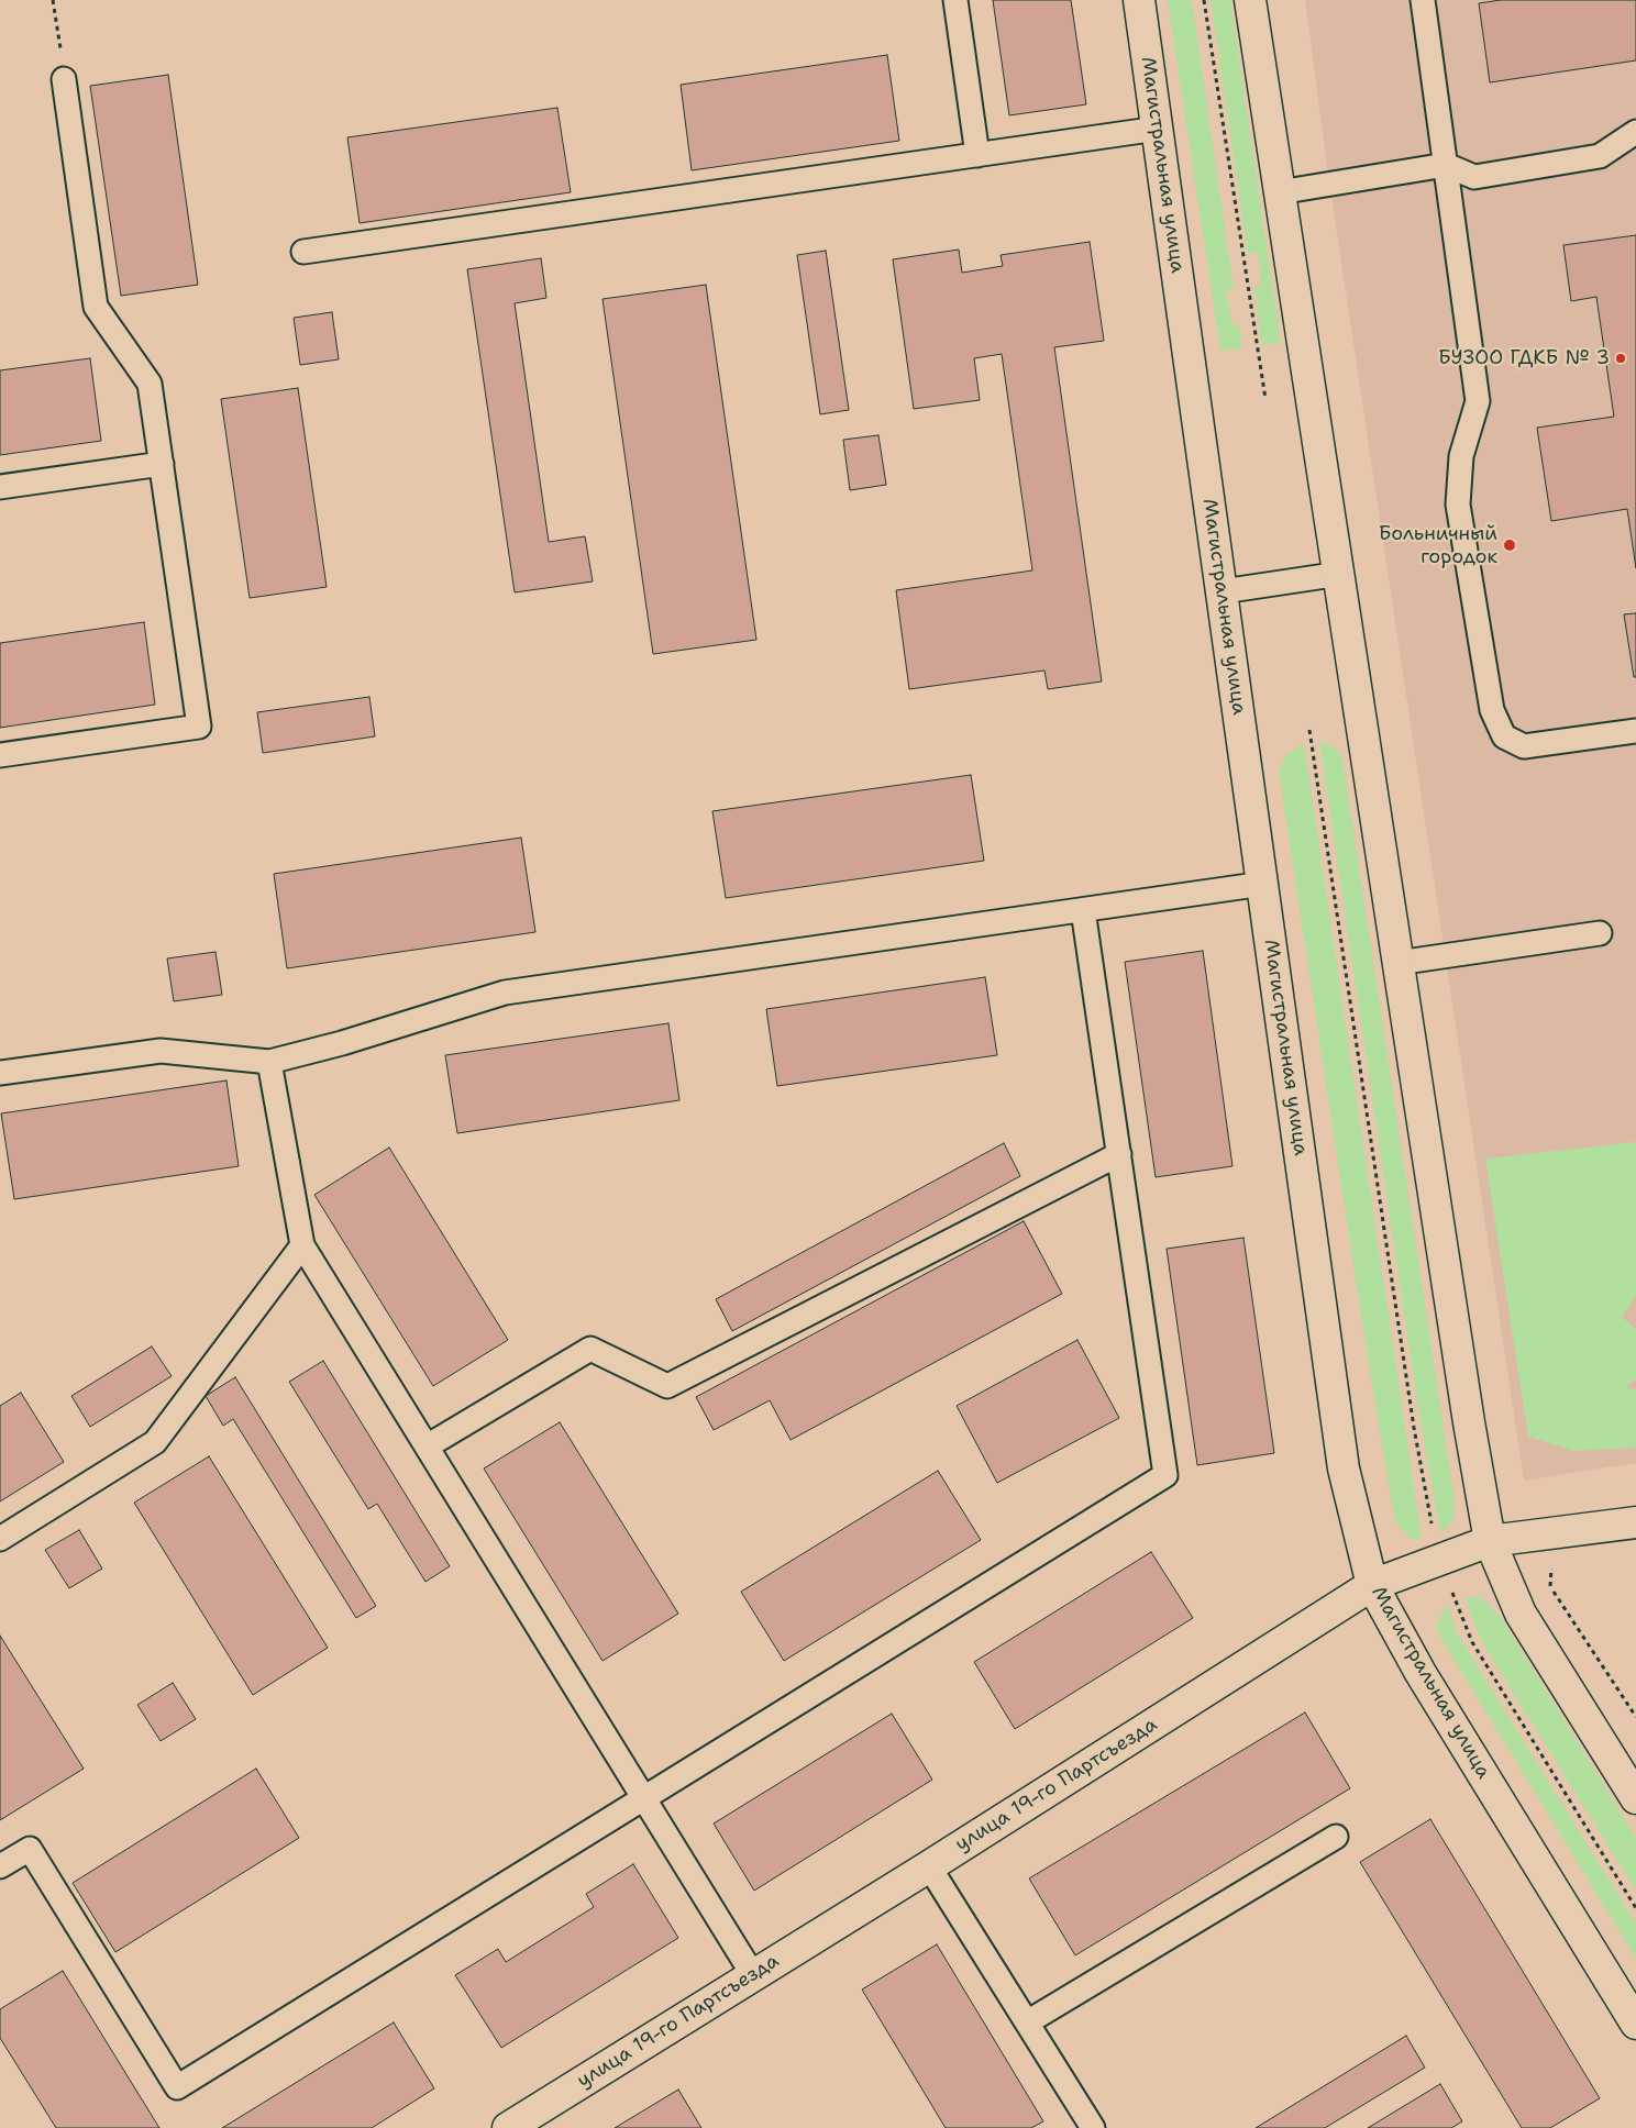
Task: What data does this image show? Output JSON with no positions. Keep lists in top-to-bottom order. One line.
{"streets":{"street":["Магистральная улица","улица 19-го Партсъезда"]},"crossings":[["Магистральная улица","улица 19-го Партсъезда"]],"places":["БУЗОО ГДКБ № 3","Больничный городок"]}
